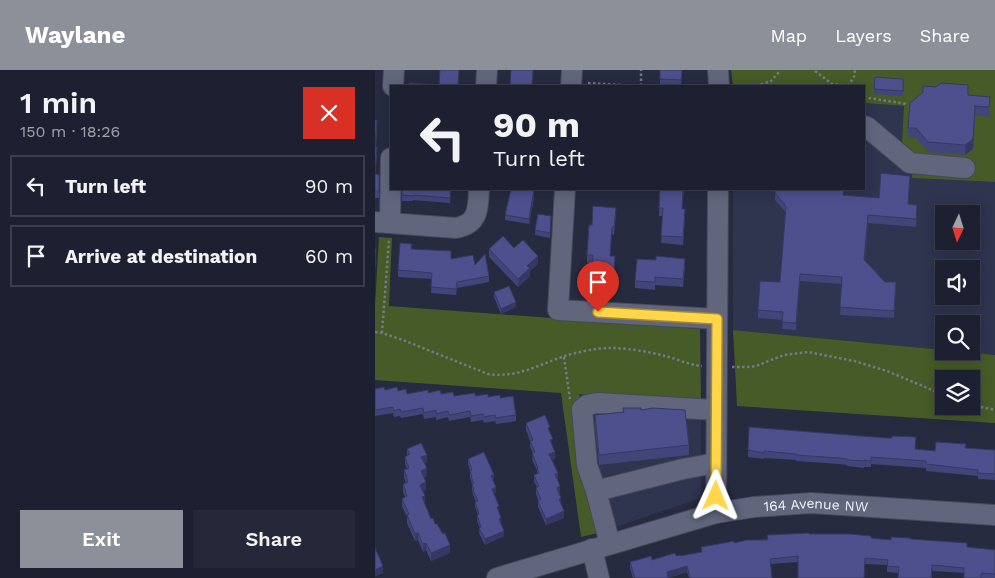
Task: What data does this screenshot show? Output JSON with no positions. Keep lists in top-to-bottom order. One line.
{"streets":{"street":["164 Avenue NW"]},"north":"bottom","page":{"header":"Waylane","nav":["Map","Layers","Share"],"heading":["1 min","150 m · 18:26"],"turn":["90 m","Turn left"],"list":[{"name":"Turn left","value":"90 m"},{"name":"Arrive at destination","value":"60 m"}],"buttons":["Exit","Share"]}}
